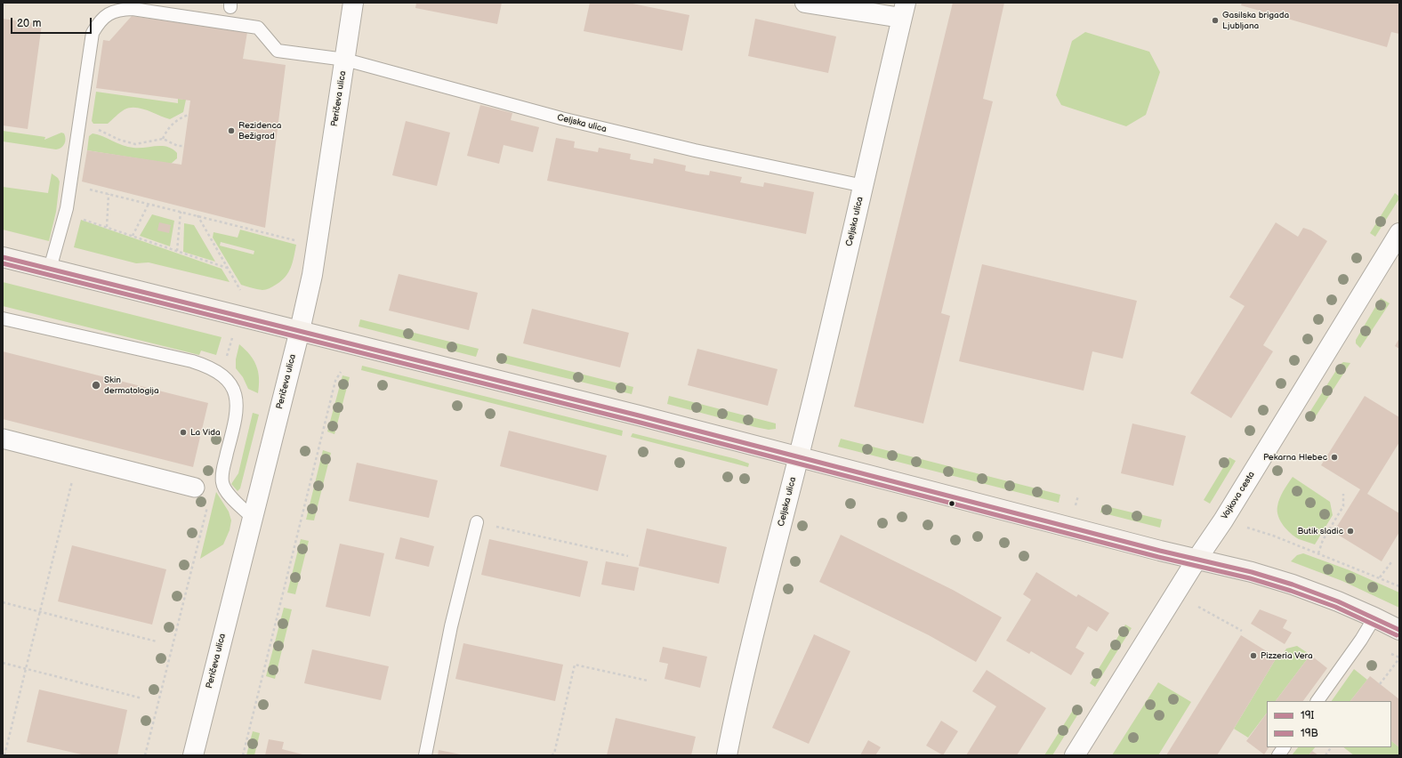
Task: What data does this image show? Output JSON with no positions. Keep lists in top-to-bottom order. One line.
{"streets":{"street":["Peričeva ulica","Celjska ulica","Vojkova cesta"]},"crossings":[["Peričeva ulica","Celjska ulica"]],"places":["Gasilska brigada Ljubljana","Rezidenca Bežigrad","Skin dermatologija","La Vida","Pekarna Hlebec","Butik sladic","Pizzeria Vera"],"lines":["transit line 19I","transit line 19B"],"legend":["19I","19B"],"scale_bar":"20 m"}
